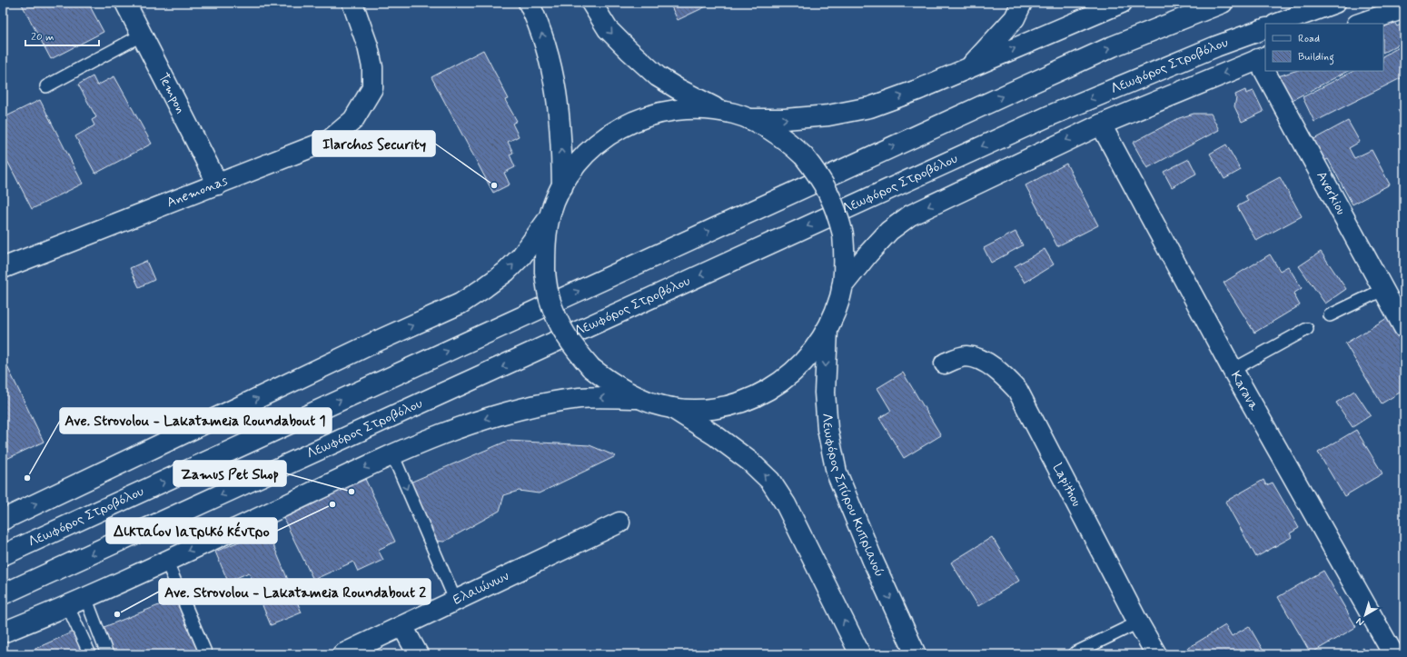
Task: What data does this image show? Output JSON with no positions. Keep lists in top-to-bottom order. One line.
{"streets":{"main road":["Λεωφόρος Στροβόλου","Tempon","Anemonas","Averkiou","Karava","Lapithou","Λεωφόρος Σπύρου Κυπριανού","Ελαιώνων"]},"crossings":[["Tempon","Anemonas"]],"places":["Ilarchos Security","Ave. Strovolou - Lakatameia Roundabout 1","Zamus Pet Shop","Δικταίον Ιατρικό κέντρο","Ave. Strovolou - Lakatameia Roundabout 2"],"legend":["Road","Building"],"scale_bar":"20 m","north":"bottom left"}
